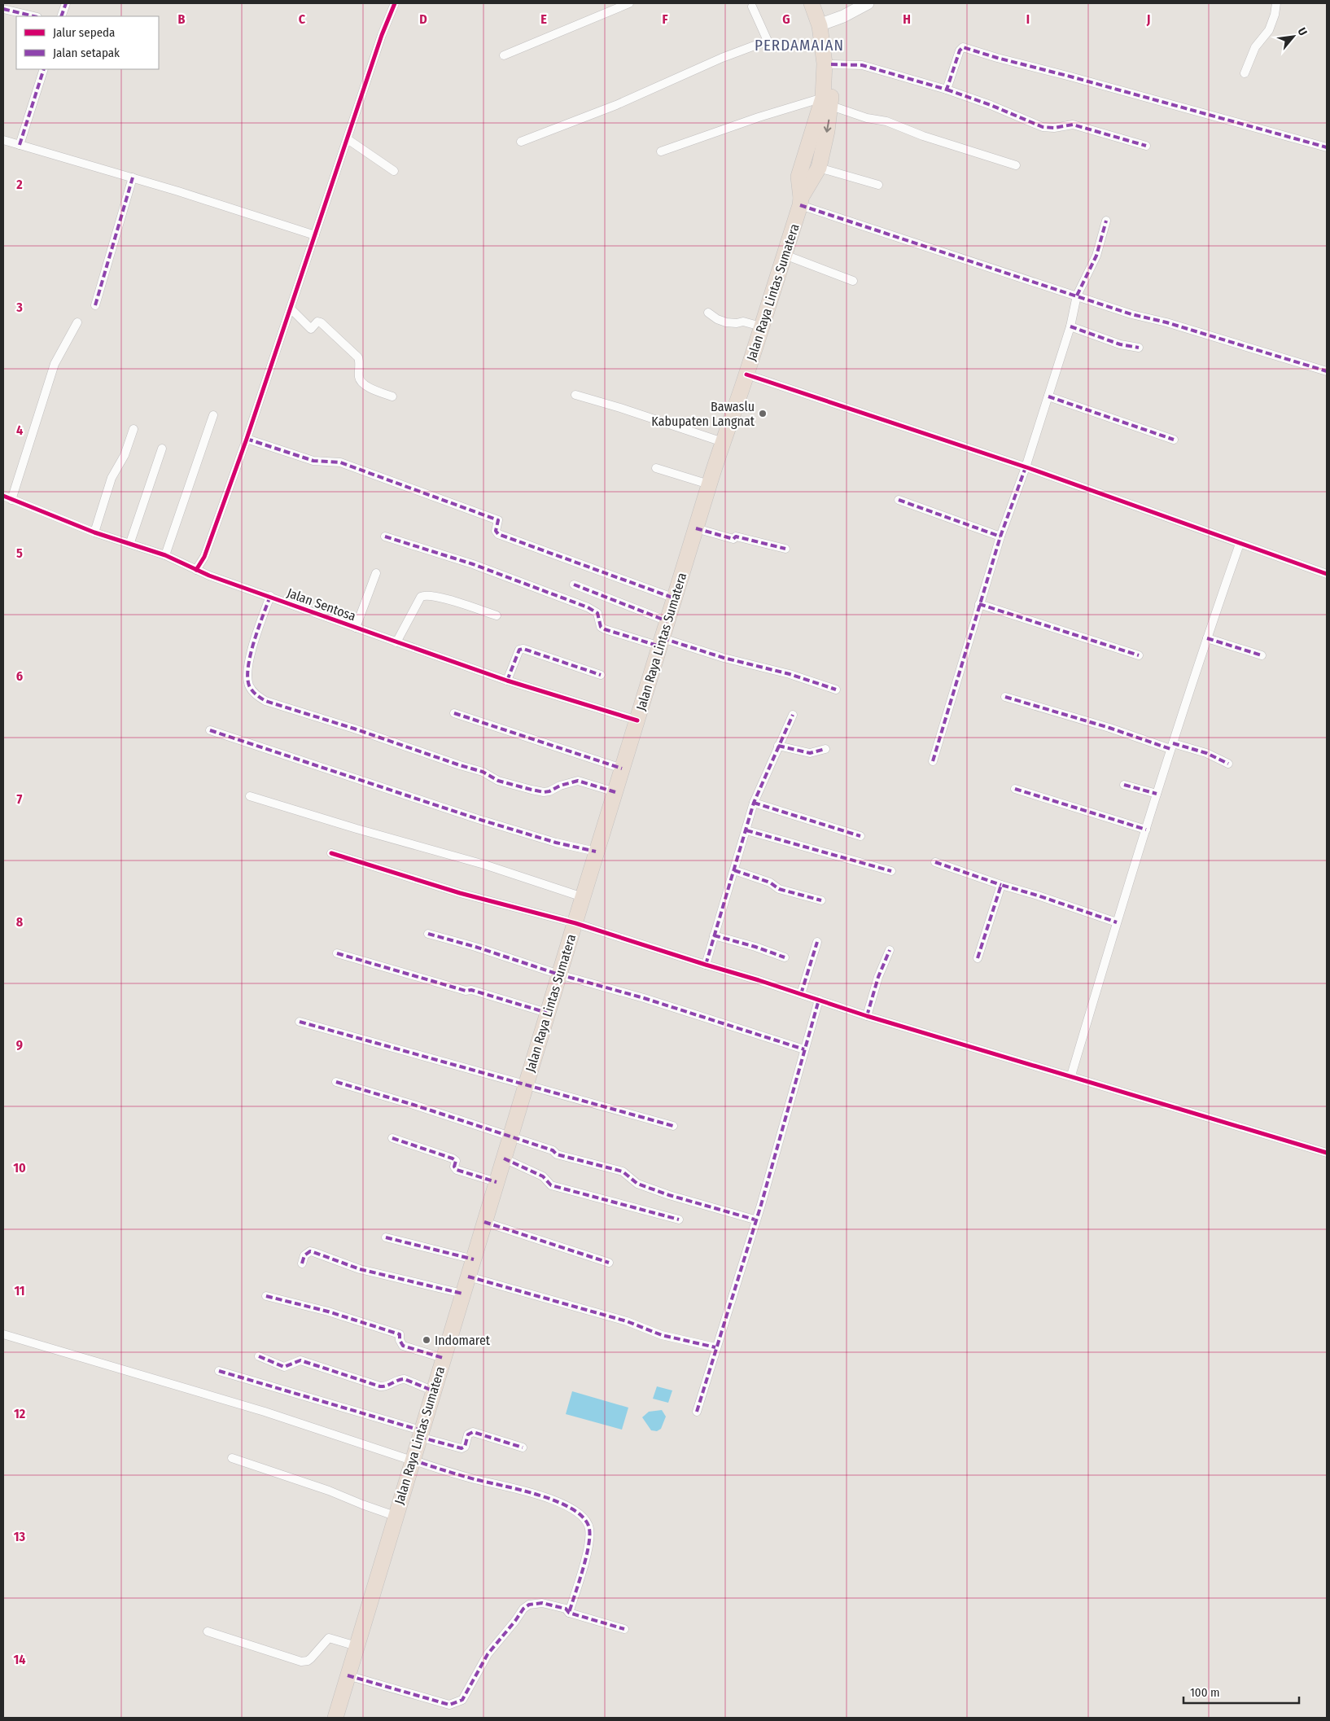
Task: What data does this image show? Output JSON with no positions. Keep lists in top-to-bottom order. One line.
{"streets":{"highway":["Jalan Raya Lintas Sumatera"],"street":["Jalan Sentosa"]},"crossings":[["Jalan Raya Lintas Sumatera","Jalan Sentosa"]],"districts":["PERDAMAIAN"],"places":["Bawaslu Kabupaten Langnat","Indomaret"],"legend":["Jalur sepeda","Jalan setapak"],"scale_bar":"100 m","north":"top right","grid":{"columns":["B","C","D","E","F","G","H","I","J"],"rows":["2","3","4","5","6","7","8","9","10","11","12","13","14"]}}
